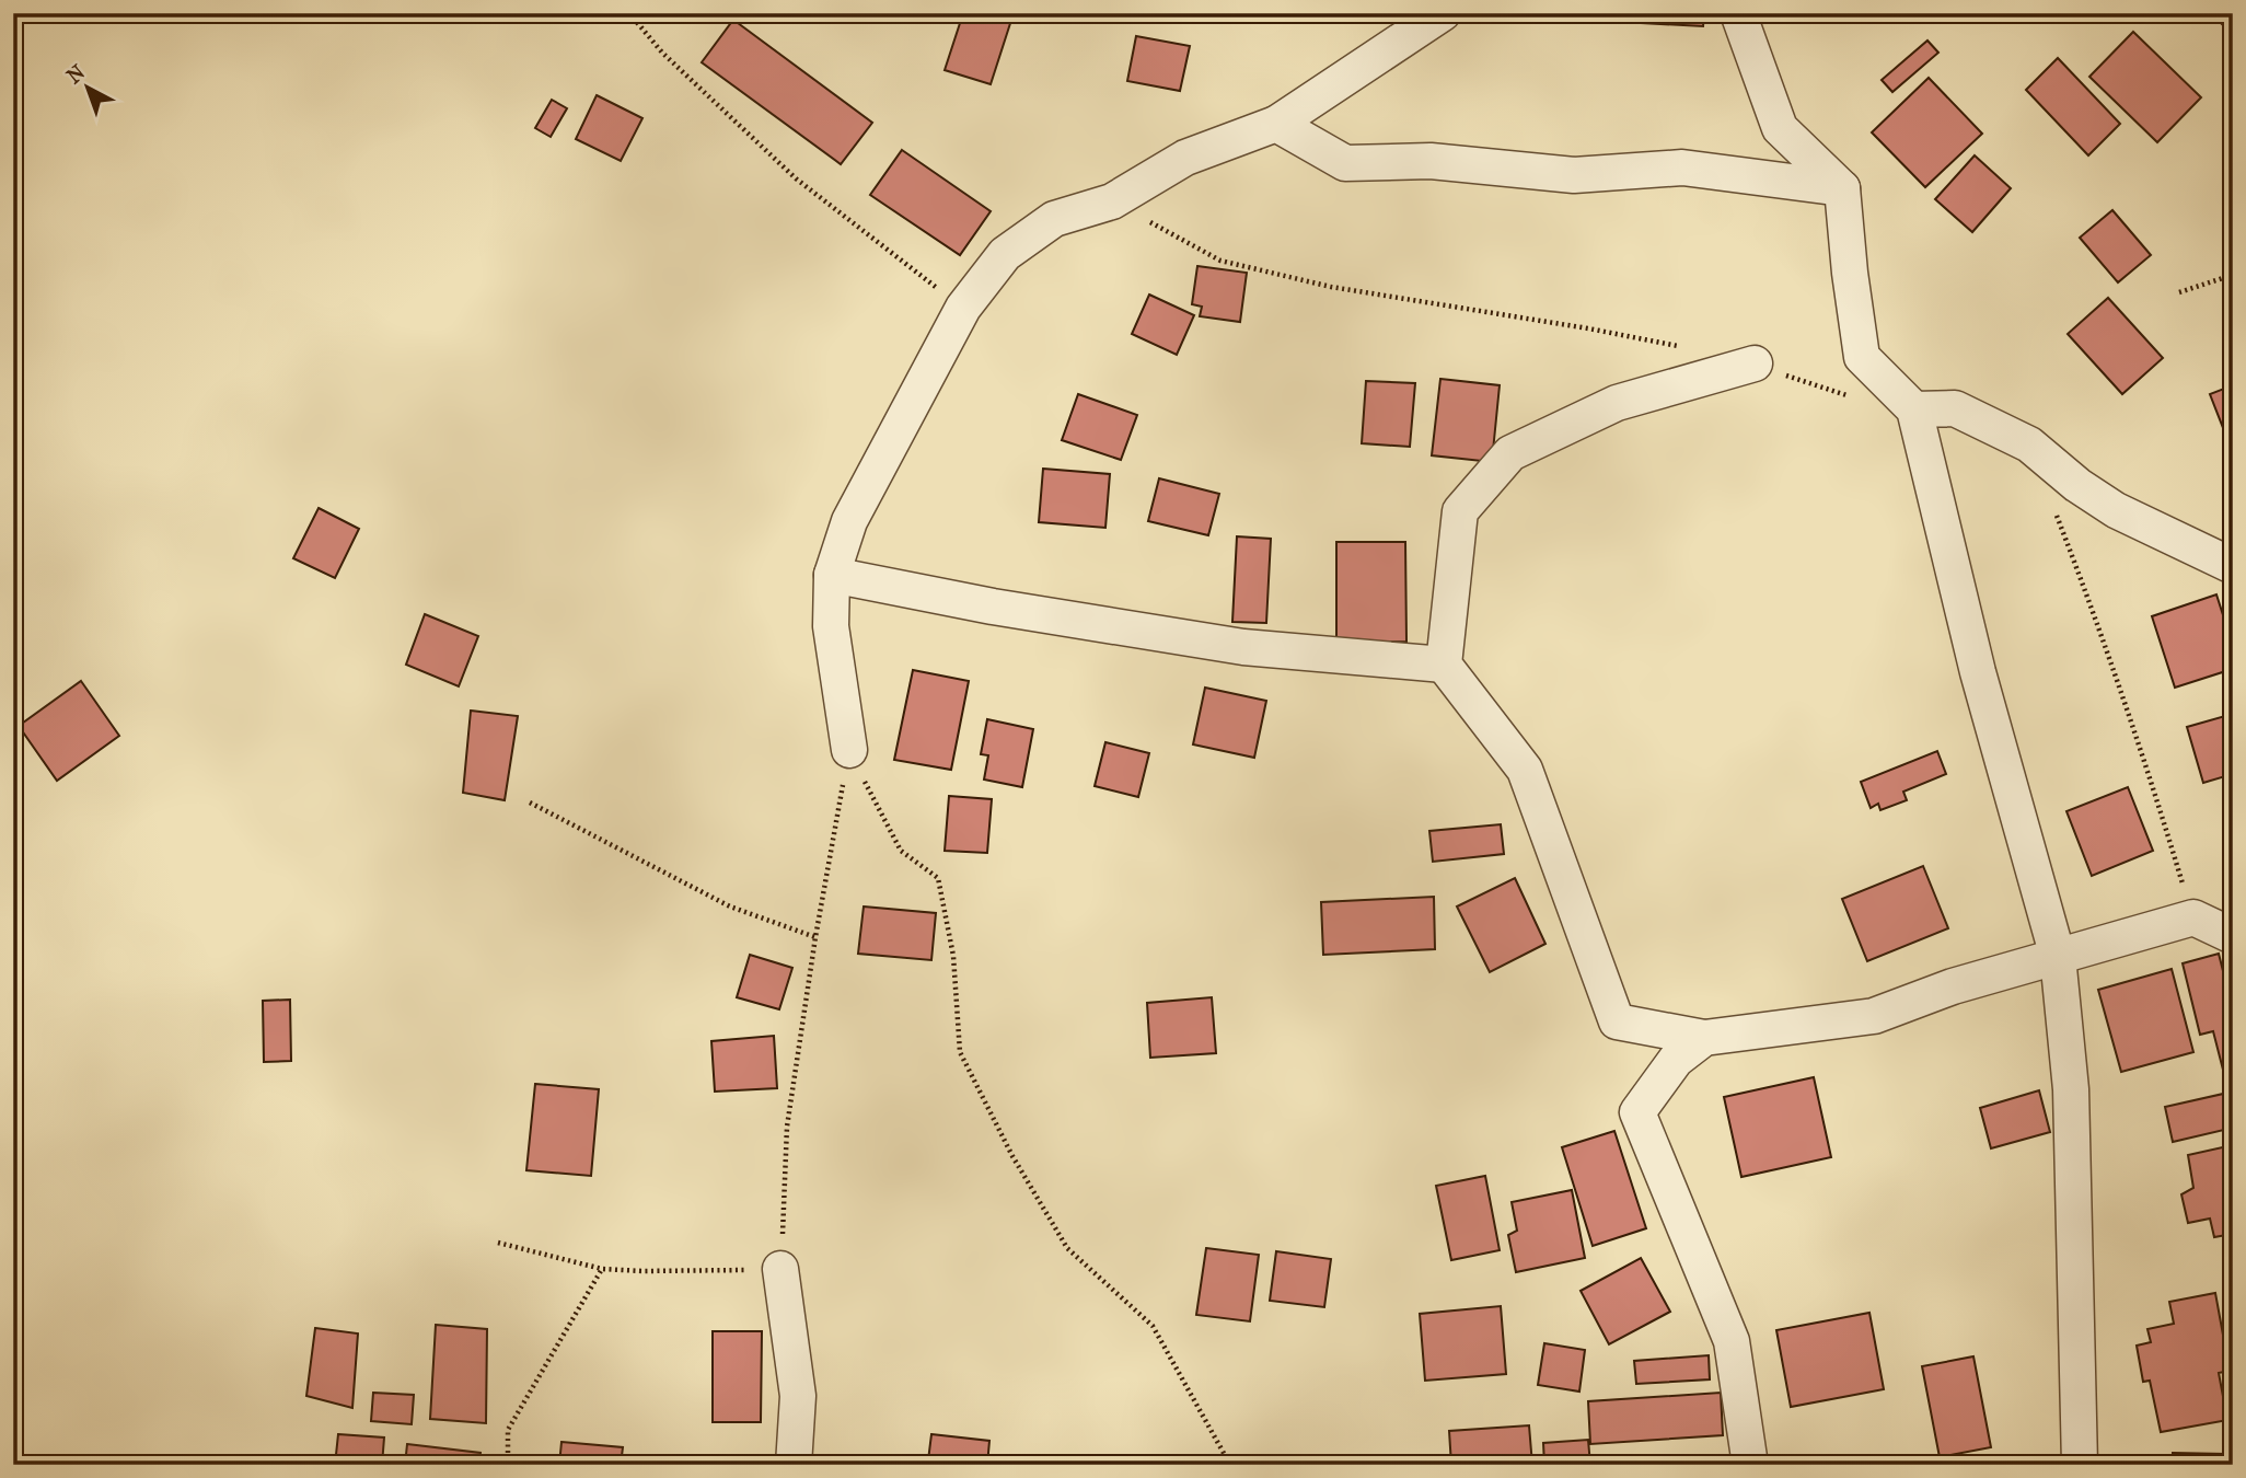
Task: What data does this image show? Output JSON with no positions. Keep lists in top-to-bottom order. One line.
{"north":"top left"}
